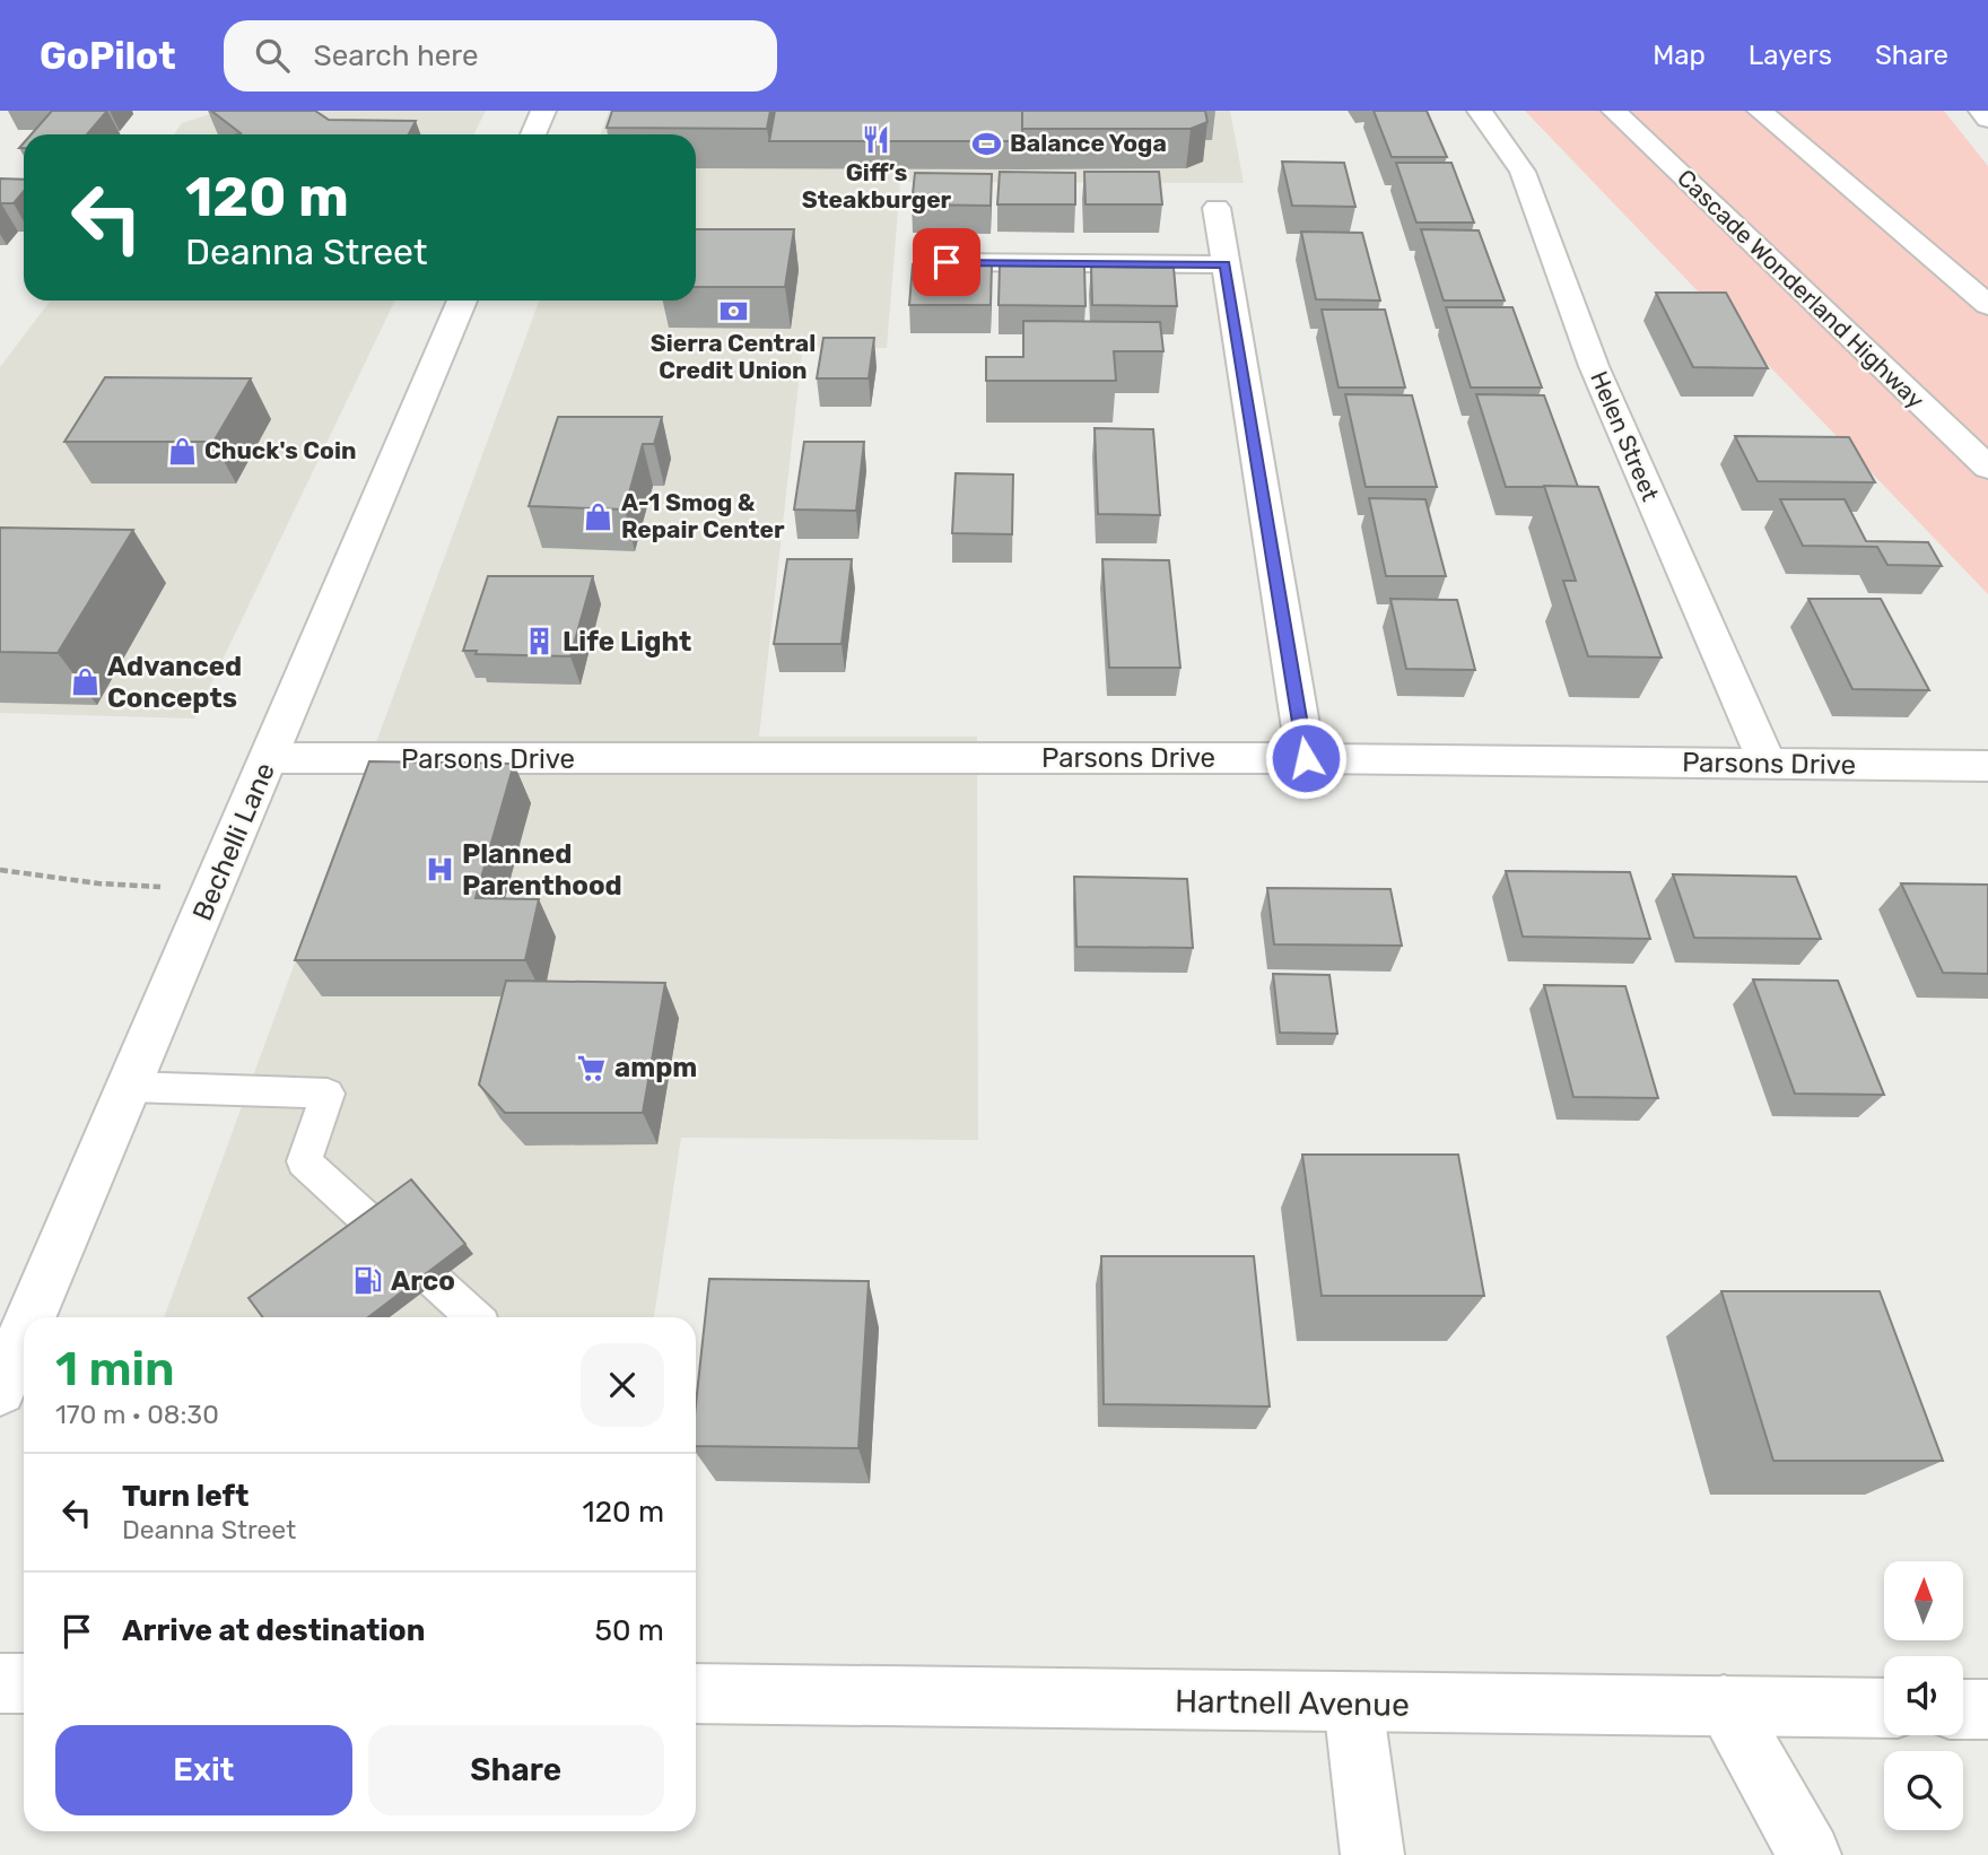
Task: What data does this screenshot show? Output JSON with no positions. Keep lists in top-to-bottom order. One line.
{"streets":{"main road":["Cascade Wonderland Highway","Helen Street","Parsons Drive","Bechelli Lane","Hartnell Avenue"]},"crossings":[["Helen Street","Parsons Drive"],["Parsons Drive","Bechelli Lane"]],"places":{"restaurant":["Giff’s Steakburger"],"sports":["Balance Yoga"],"bank":["Sierra Central Credit Union"],"shop":["Chuck's Coin","A-1 Smog & Repair Center","Advanced Concepts"],"building":["Life Light"],"hospital":["Planned Parenthood"],"supermarket":["ampm"],"fuel station":["Arco"]},"north":"top","page":{"header":"GoPilot","search":"Search here","nav":["Map","Layers","Share"],"turn":["120 m","Deanna Street"],"heading":["1 min","170 m · 08:30"],"list":[{"name":"Turn left","note":"Deanna Street","value":"120 m"},{"name":"Arrive at destination","value":"50 m"}],"buttons":["Exit","Share"]}}
